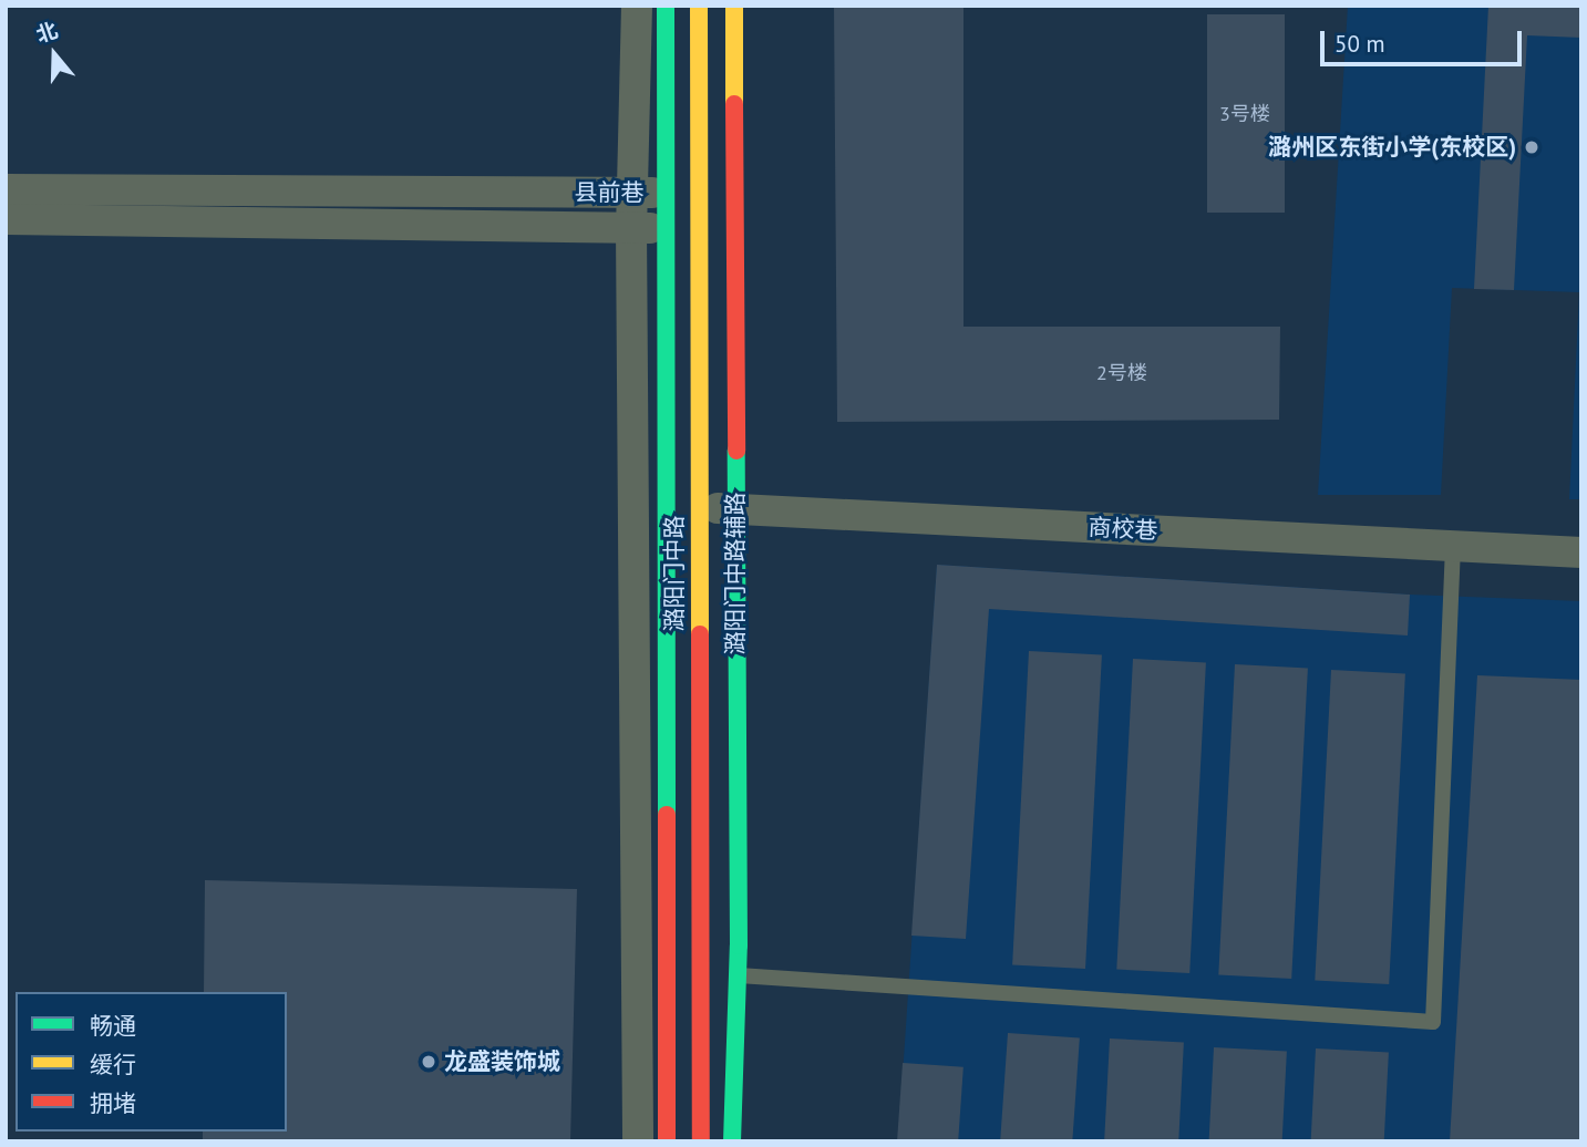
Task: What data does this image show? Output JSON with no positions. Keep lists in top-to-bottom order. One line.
{"streets":{"main road":["潞阳门中路","潞阳门中路辅路"],"street":["县前巷","商校巷"]},"crossings":[["县前巷","潞阳门中路"],["商校巷","潞阳门中路"],["商校巷","潞阳门中路辅路"],["潞阳门中路","潞阳门中路辅路"]],"places":["潞州区东街小学(东校区)","龙盛装饰城"],"house_numbers":["3号楼","2号楼"],"legend":["畅通","缓行","拥堵"],"scale_bar":"50 m","north":"top"}
